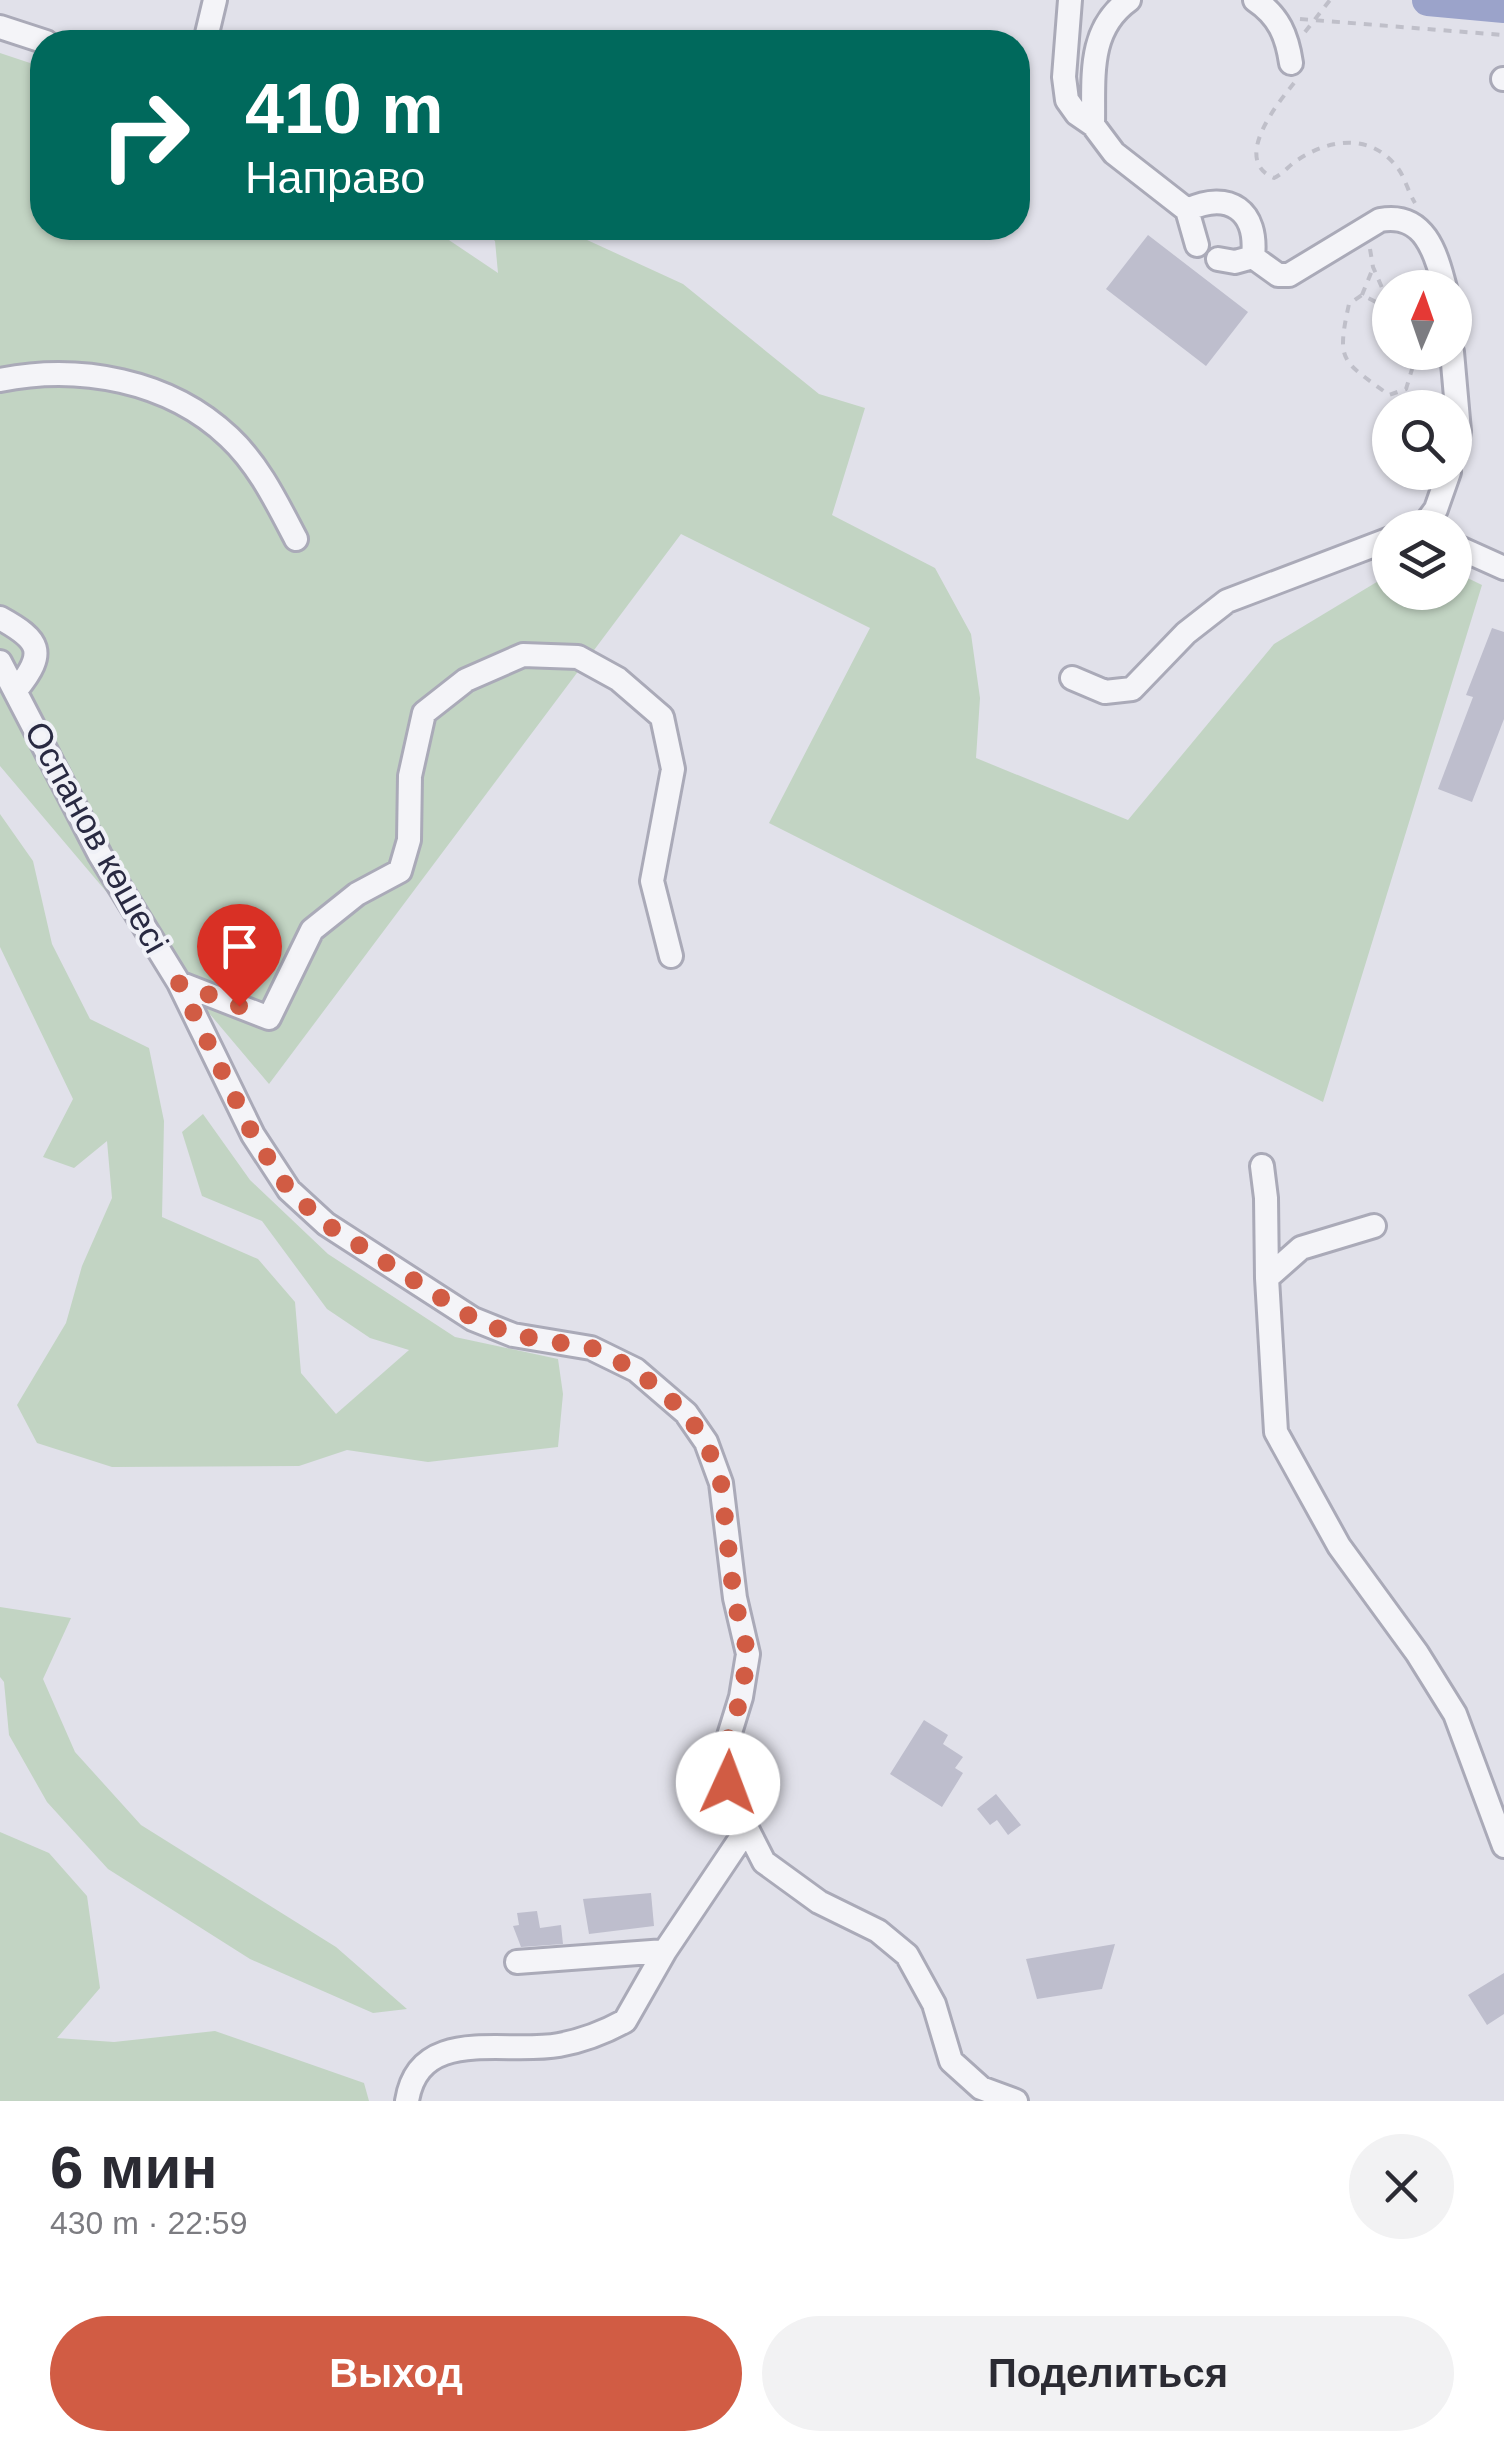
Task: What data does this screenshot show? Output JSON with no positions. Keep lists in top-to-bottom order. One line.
{"streets":{"street":["Оспанов көшесі"]},"north":"top","page":{"turn":["410 m","Направо"],"heading":["6 мин","430 m · 22:59"],"buttons":["Выход","Поделиться"]}}
